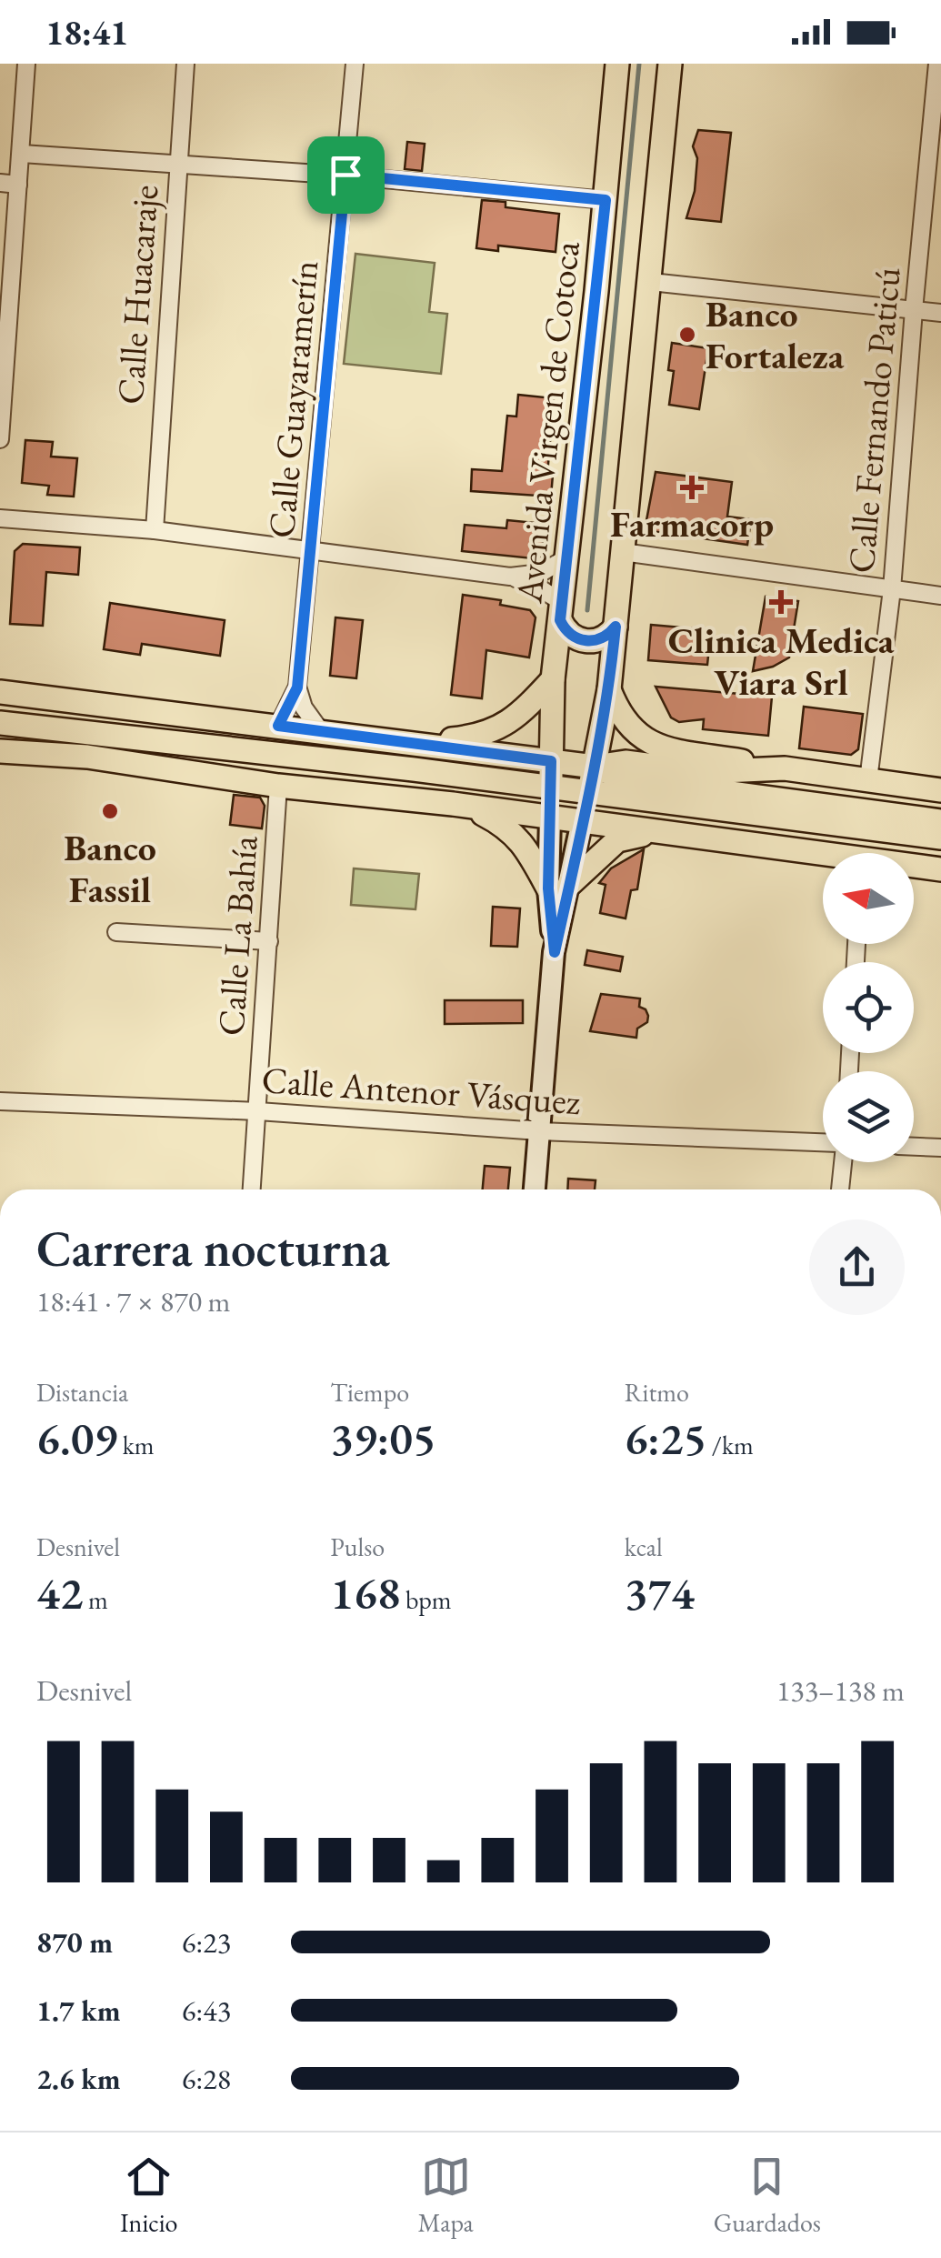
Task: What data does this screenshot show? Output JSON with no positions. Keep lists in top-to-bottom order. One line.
{"streets":{"main road":["Avenida Virgen de Cotoca"],"street":["Calle Huacaraje","Calle Guayaramerín","Calle Fernando Paticú","Calle La Bahía","Calle Antenor Vásquez"]},"crossings":[["Calle La Bahía","Calle Antenor Vásquez"]],"places":{"other":["Banco Fortaleza","Banco Fassil"],"health":["Farmacorp","Clinica Medica Viara Srl"]},"north":"left","page":{"status":"18:41","heading":["Carrera nocturna","18:41 · 7 × 870 m"],"stats":[["Distancia","6.09 km"],["Tiempo","39:05"],["Ritmo","6:25 /km"],["Desnivel","42 m"],["Pulso","168 bpm"],["kcal","374"]],"chart":["Desnivel","133–138 m"],"list":[{"name":"870 m","note":"6:23"},{"name":"1.7 km","note":"6:43"},{"name":"2.6 km","note":"6:28"}],"tabs":["Inicio","Mapa","Guardados"]}}
